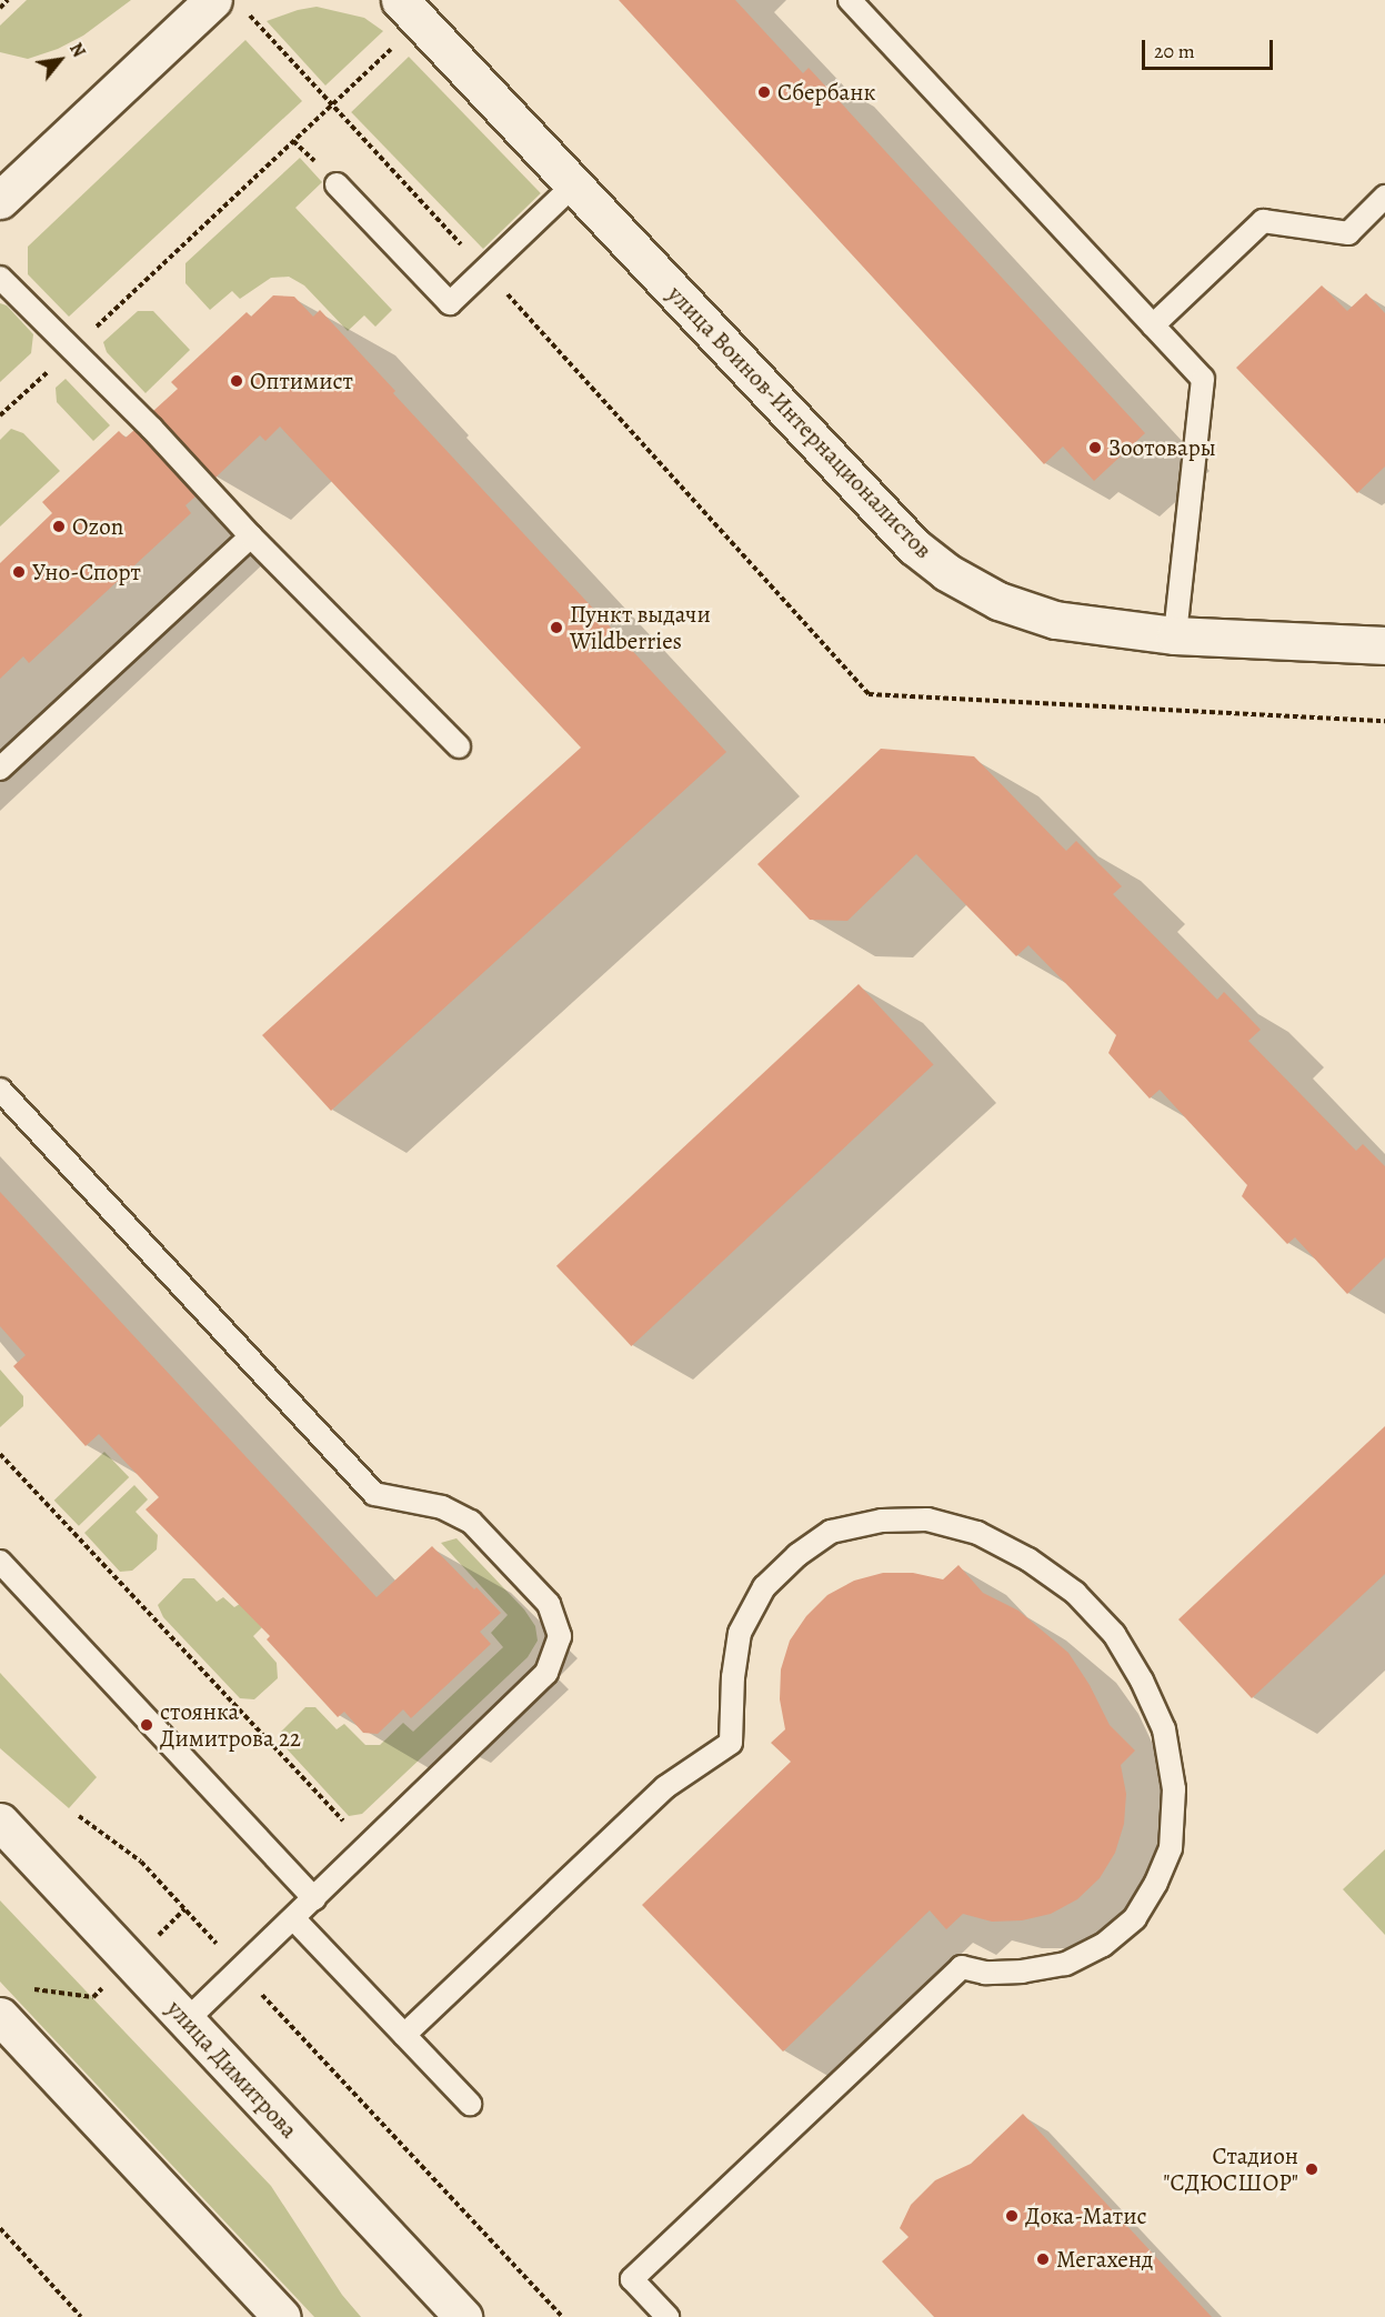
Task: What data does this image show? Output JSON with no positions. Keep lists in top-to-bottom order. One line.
{"streets":{"street":["улица Воинов-Интернационалистов","улица Димитрова"]},"places":["Сбербанк","Оптимист","Зоотовары","Ozon","Уно-Спорт","Пункт выдачи Wildberries","стоянка Димитрова 22","Стадион \"СДЮСШОР\"","Дока-Матис","Мегахенд"],"scale_bar":"20 m","north":"top right"}
